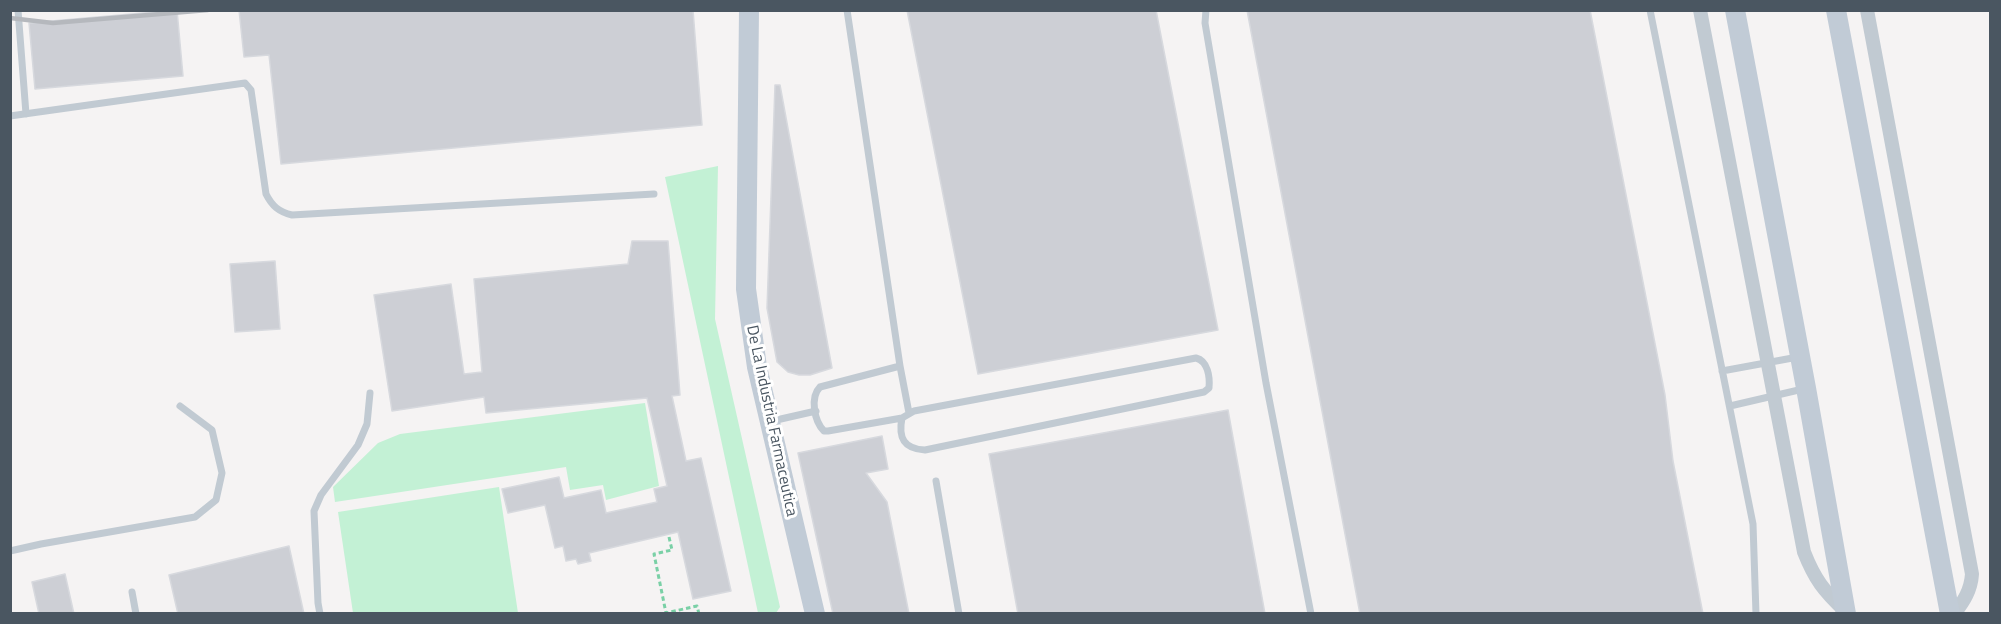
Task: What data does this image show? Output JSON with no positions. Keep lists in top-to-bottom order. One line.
{"streets":{"main road":["De La Industria Farmaceutica"]}}
